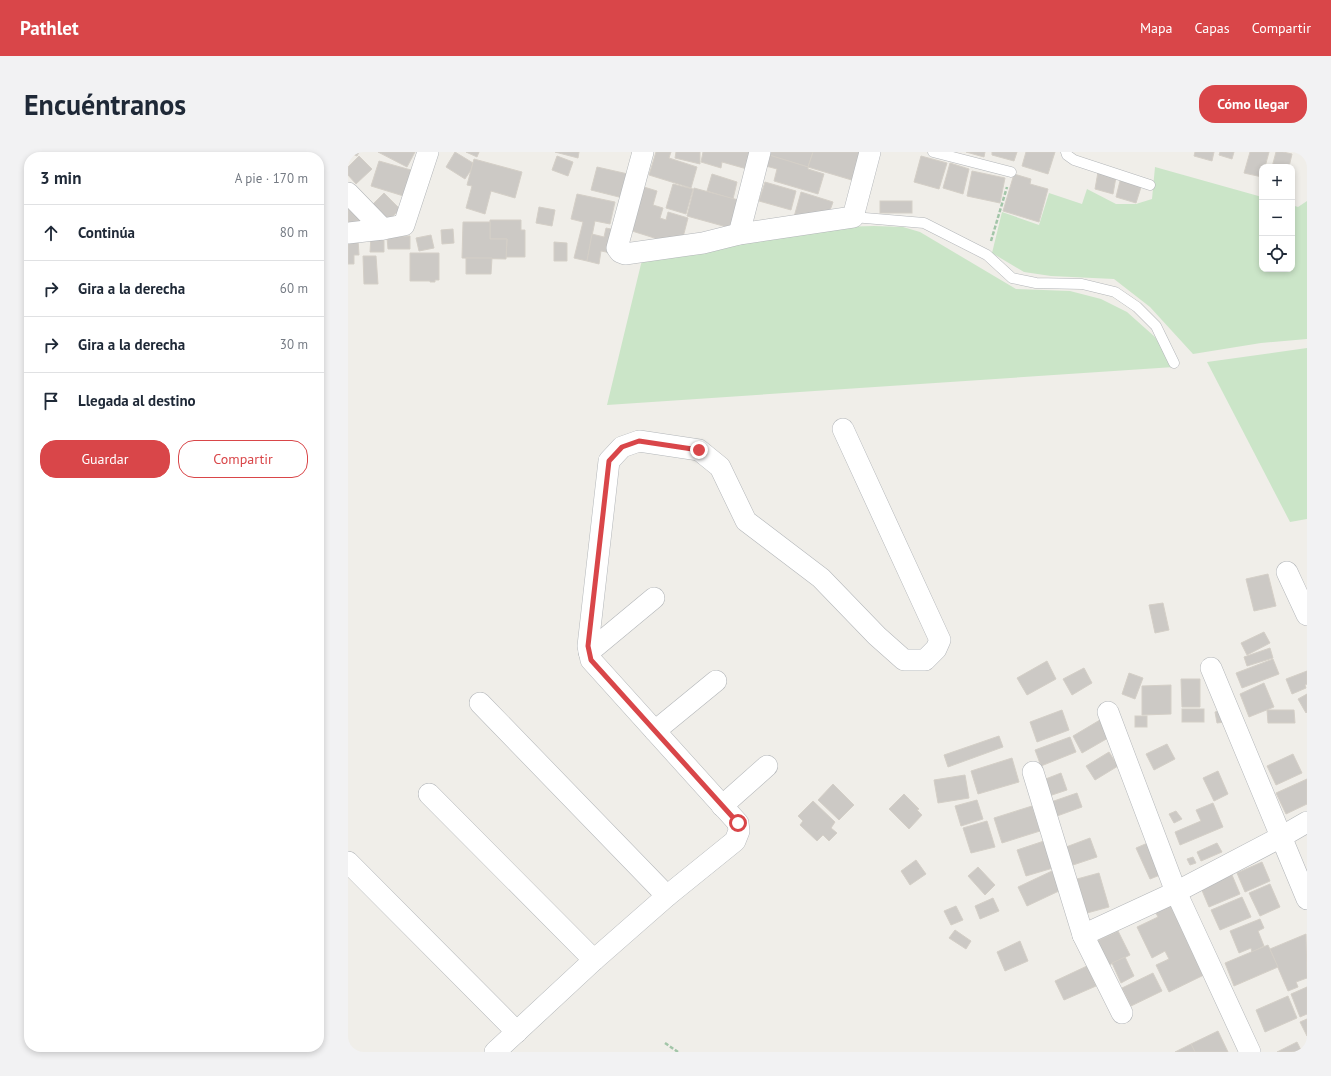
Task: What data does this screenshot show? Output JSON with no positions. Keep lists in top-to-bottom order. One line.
{"page":{"header":"Pathlet","nav":["Mapa","Capas","Compartir"],"buttons":["Cómo llegar",["Guardar","Compartir"]],"title":"Encuéntranos","heading":["3 min","A pie · 170 m"],"map_buttons":["+","−"],"list":[["Continúa","80 m"],["Gira a la derecha","60 m"],["Gira a la derecha","30 m"],"Llegada al destino"]}}
